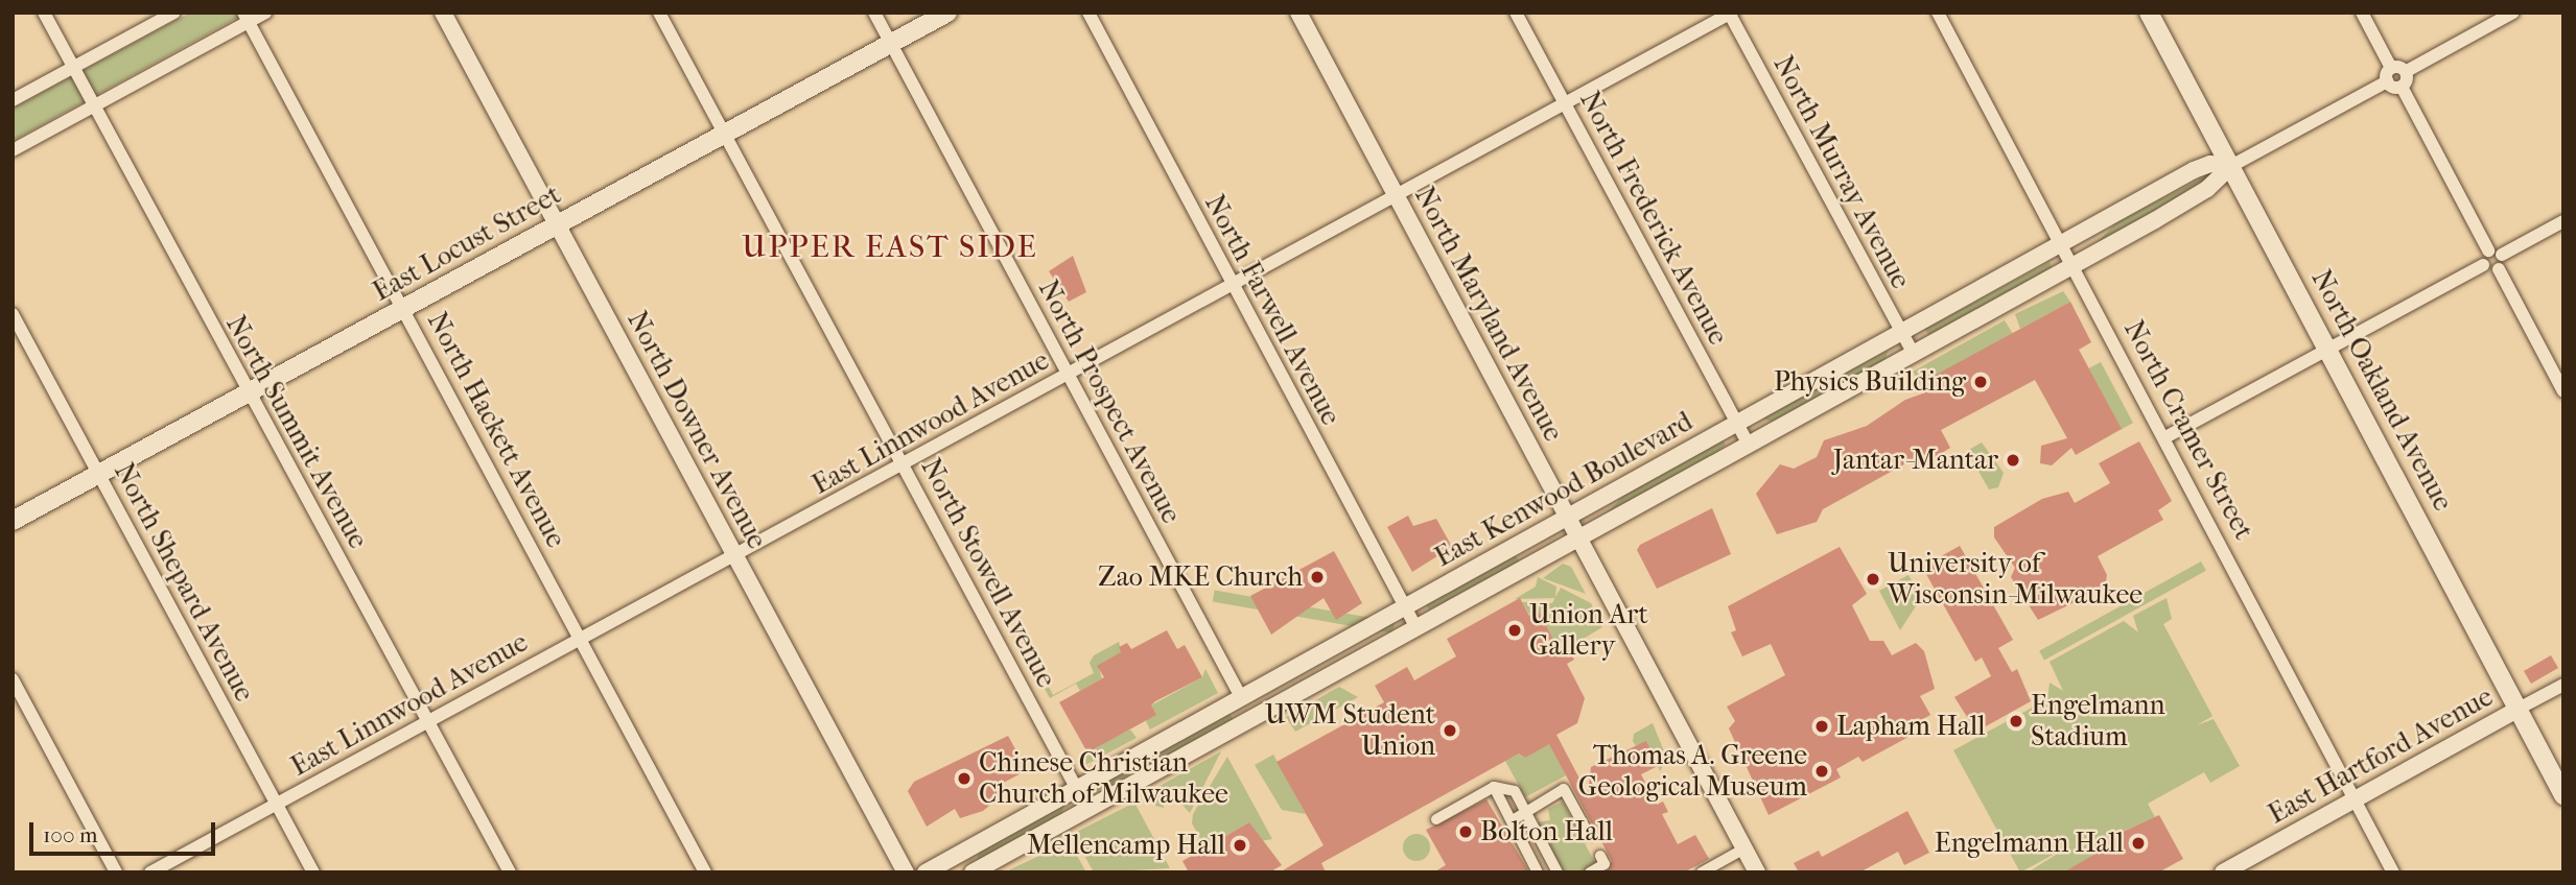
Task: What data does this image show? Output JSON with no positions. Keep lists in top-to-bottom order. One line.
{"streets":{"main road":["East Locust Street","North Oakland Avenue"],"street":["North Murray Avenue","North Frederick Avenue","North Farwell Avenue","North Maryland Avenue","North Prospect Avenue","East Linnwood Avenue","North Hackett Avenue","North Downer Avenue","North Cramer Street","North Summit Avenue","East Kenwood Boulevard","North Stowell Avenue","North Shepard Avenue","East Hartford Avenue"]},"crossings":[["North Murray Avenue","East Linnwood Avenue"],["North Murray Avenue","East Kenwood Boulevard"],["North Frederick Avenue","East Linnwood Avenue"],["North Frederick Avenue","East Kenwood Boulevard"],["East Locust Street","North Prospect Avenue"],["East Locust Street","North Hackett Avenue"],["East Locust Street","North Downer Avenue"],["East Locust Street","North Summit Avenue"],["East Locust Street","North Stowell Avenue"],["East Locust Street","North Shepard Avenue"],["North Farwell Avenue","East Linnwood Avenue"],["North Farwell Avenue","East Kenwood Boulevard"],["North Maryland Avenue","East Linnwood Avenue"],["North Maryland Avenue","East Kenwood Boulevard"],["North Oakland Avenue","East Kenwood Boulevard"],["North Oakland Avenue","East Hartford Avenue"],["North Prospect Avenue","East Linnwood Avenue"],["North Prospect Avenue","East Kenwood Boulevard"],["East Linnwood Avenue","North Hackett Avenue"],["East Linnwood Avenue","North Downer Avenue"],["East Linnwood Avenue","North Summit Avenue"],["East Linnwood Avenue","North Stowell Avenue"],["East Linnwood Avenue","North Shepard Avenue"],["North Cramer Street","East Kenwood Boulevard"],["North Cramer Street","East Hartford Avenue"],["East Kenwood Boulevard","North Stowell Avenue"]],"districts":["UPPER EAST SIDE"],"places":["Physics Building","Jantar-Mantar","Zao MKE Church","University of Wisconsin-Milwaukee","Union Art Gallery","Engelmann Stadium","Lapham Hall","UWM Student Union","Thomas A. Greene Geological Museum","Chinese Christian Church of Milwaukee","Bolton Hall","Engelmann Hall","Mellencamp Hall"],"scale_bar":"100 m"}
